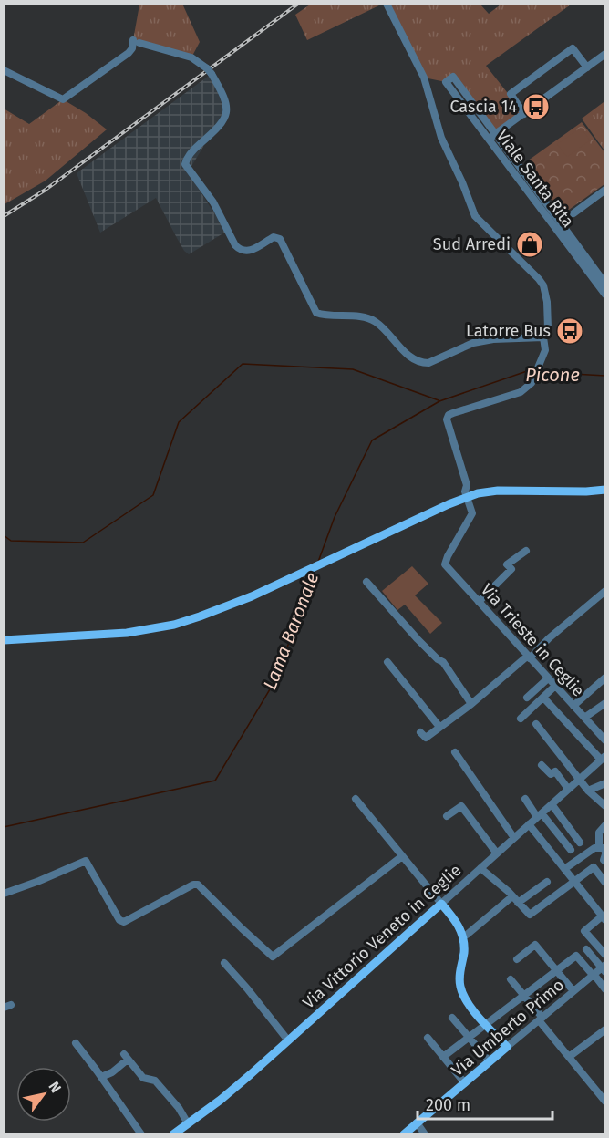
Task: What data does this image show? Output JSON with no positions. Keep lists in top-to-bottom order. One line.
{"streets":{"main road":["Via Vittorio Veneto in Ceglie","Via Umberto Primo"],"street":["Viale Santa Rita","Via Trieste in Ceglie"]},"water":["Picone","Lama Baronale"],"places":{"bus stop":["Cascia 14","Latorre Bus"],"shop":["Sud Arredi"]},"scale_bar":"200 m","north":"top right"}
